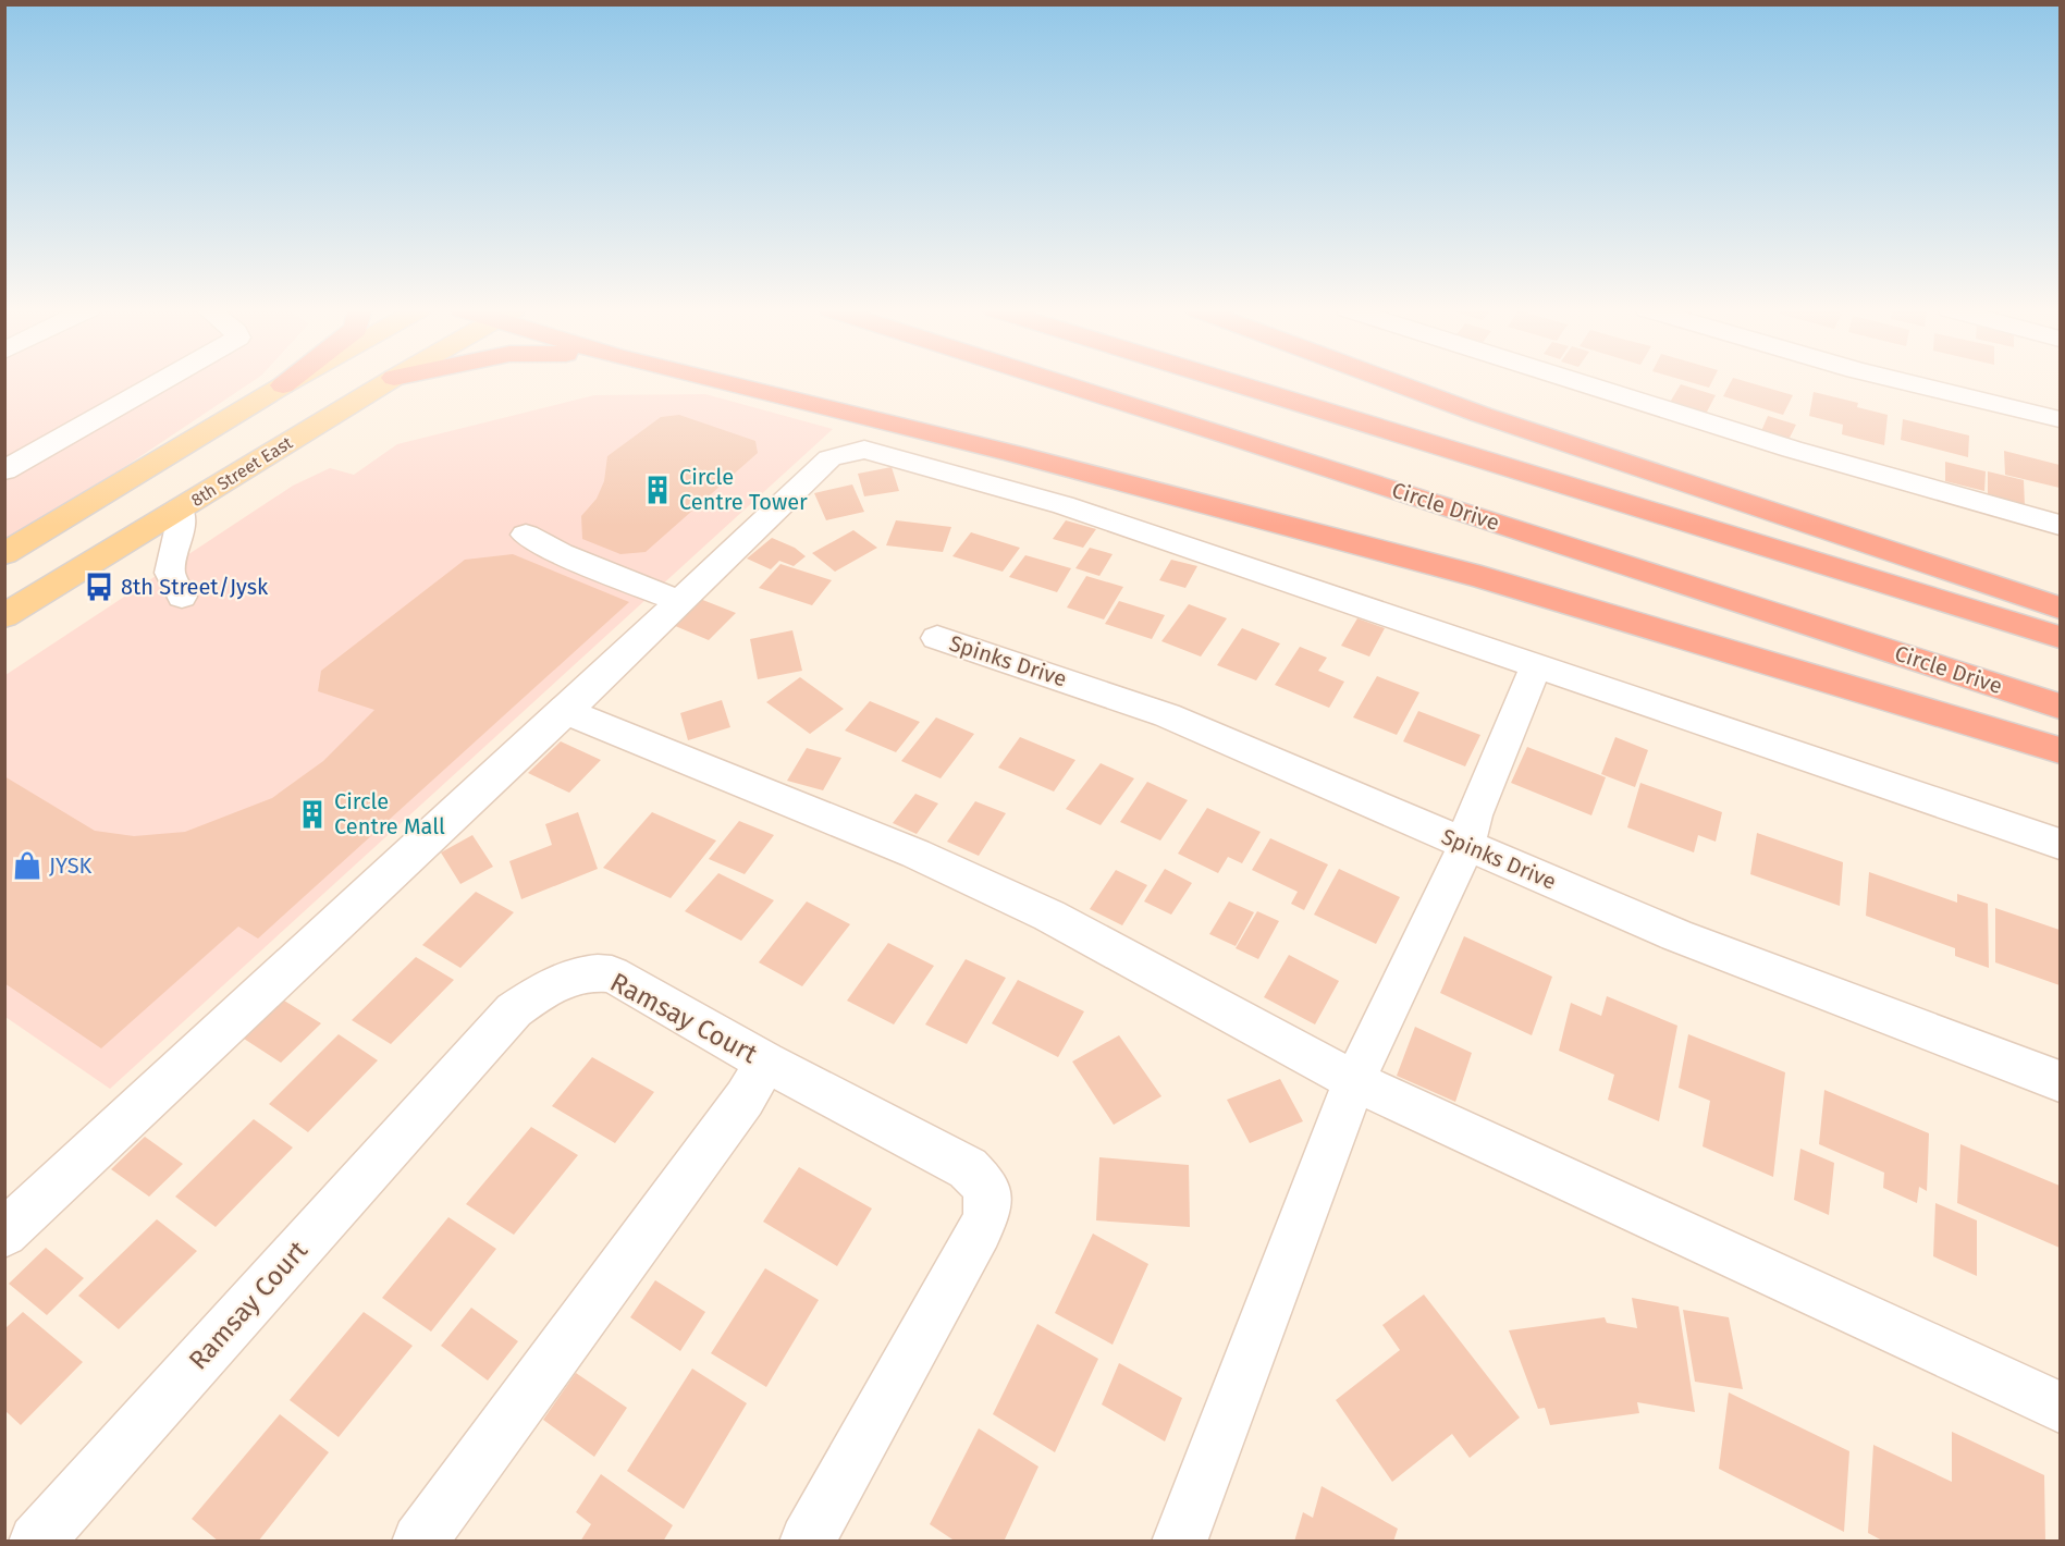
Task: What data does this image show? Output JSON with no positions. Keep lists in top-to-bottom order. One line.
{"streets":{"highway":["Circle Drive"],"main road":["8th Street East"],"street":["Spinks Drive","Ramsay Court"]},"places":{"building":["Circle Centre Tower","Circle Centre Mall"],"bus stop":["8th Street/Jysk"],"shop":["JYSK"]}}
